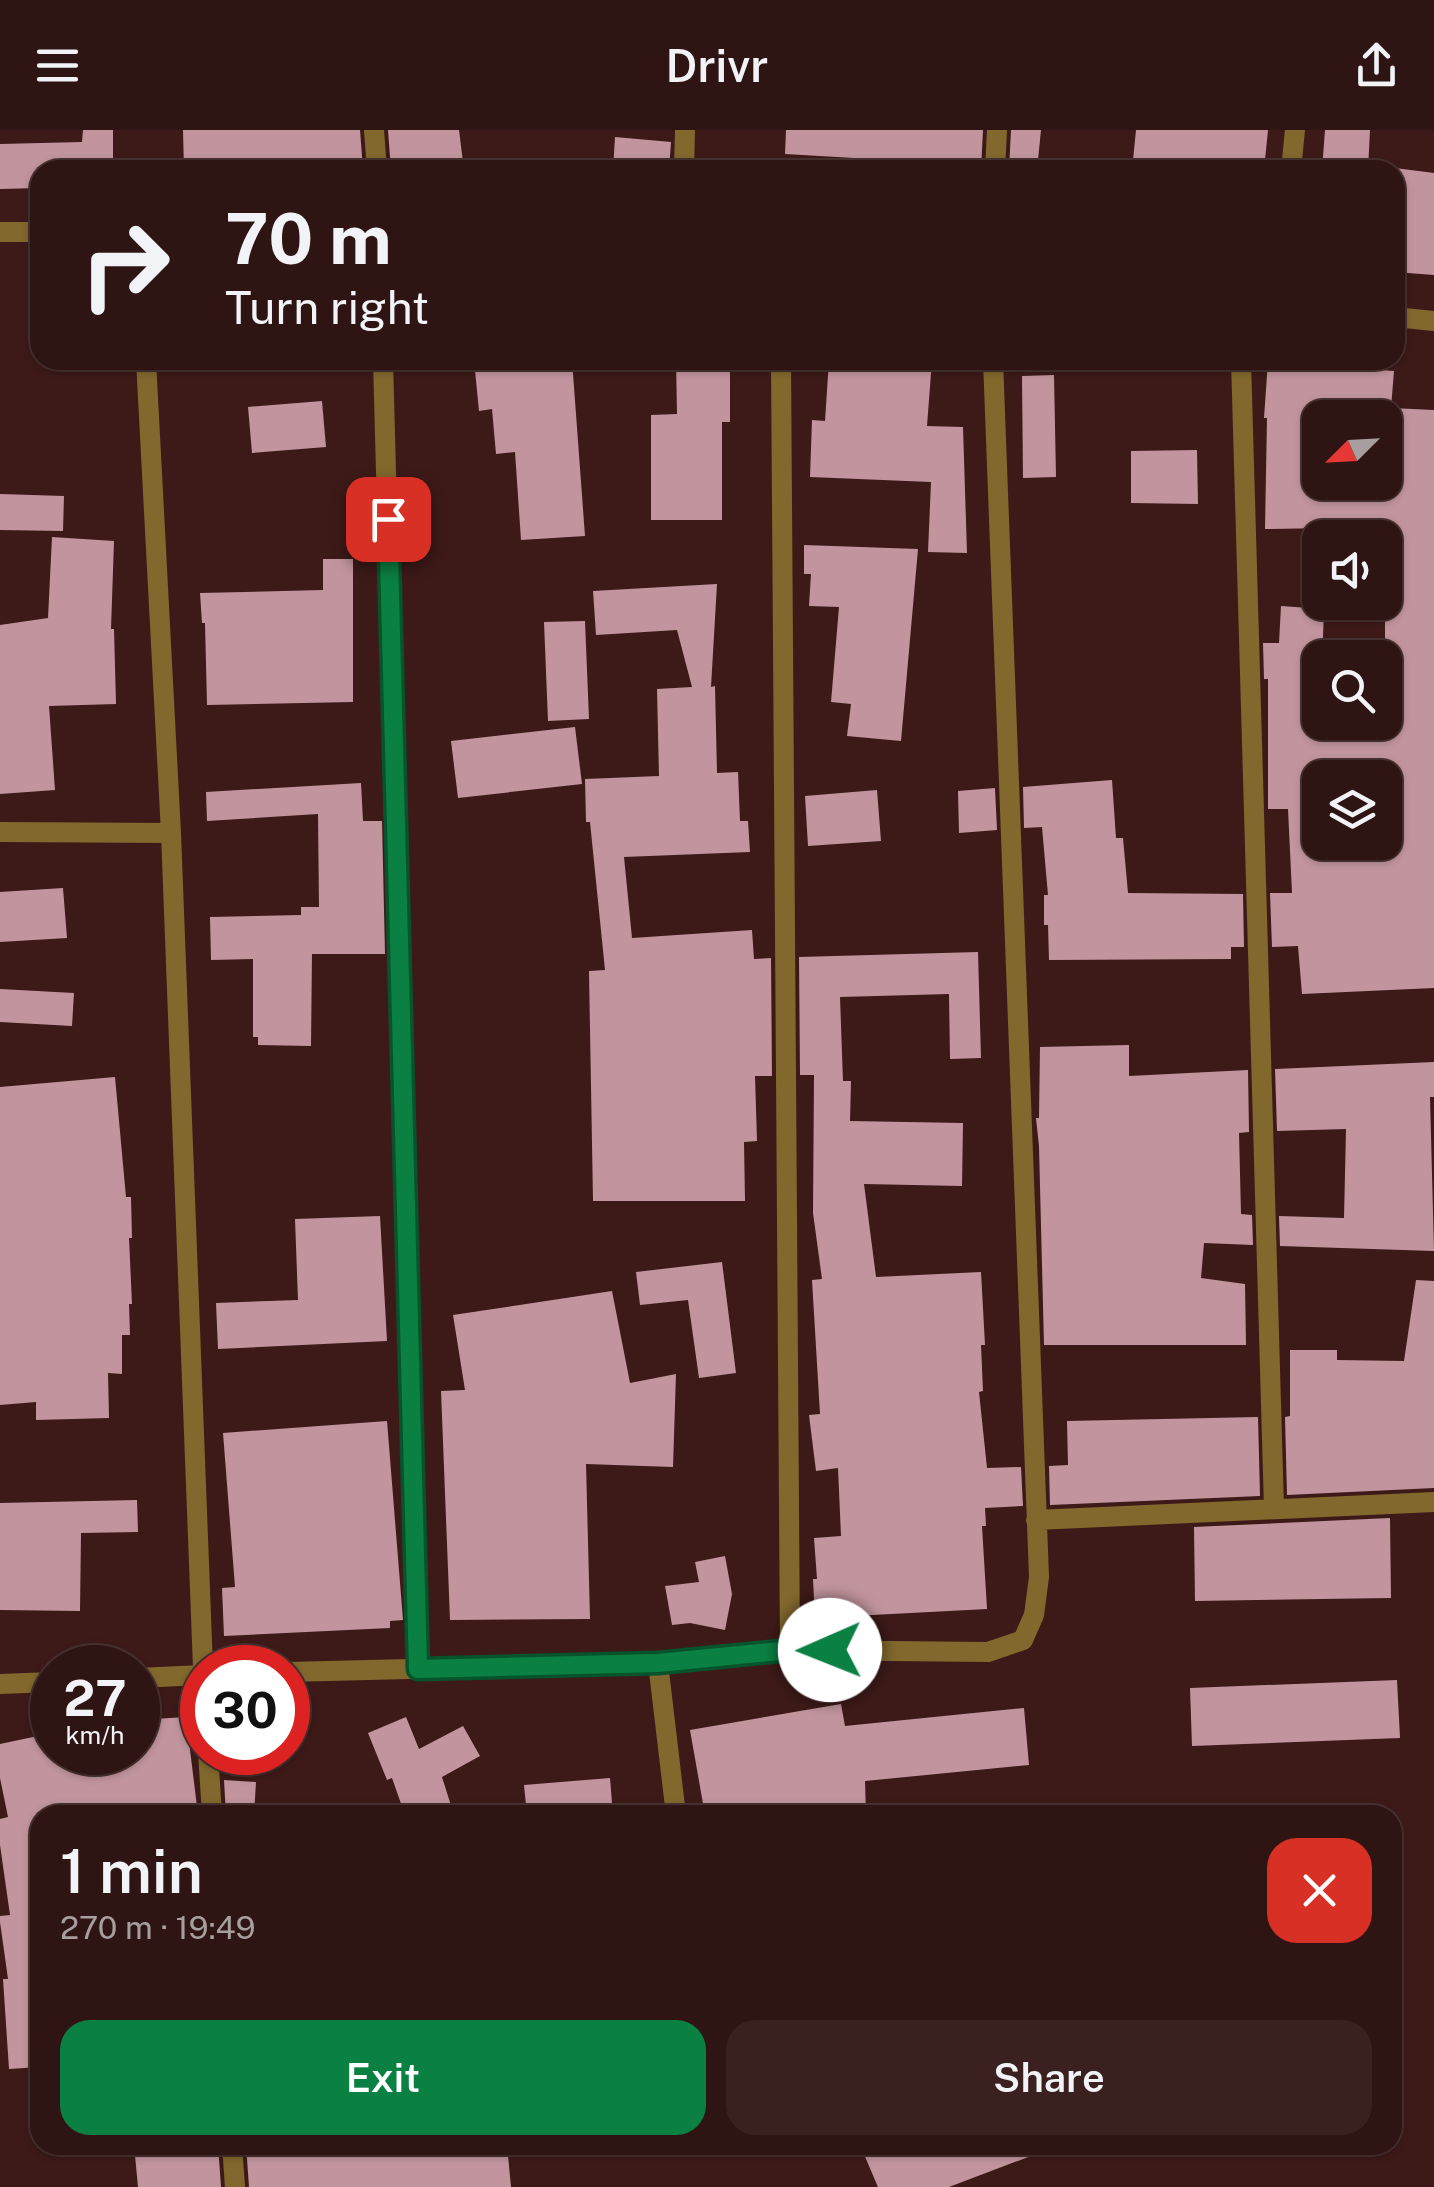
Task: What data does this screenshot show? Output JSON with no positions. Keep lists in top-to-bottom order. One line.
{"north":"bottom left","page":{"header":"Drivr","turn":["70 m","Turn right"],"speed":"27 km/h","limit":"30","heading":["1 min","270 m · 19:49"],"buttons":["Exit","Share"]}}
